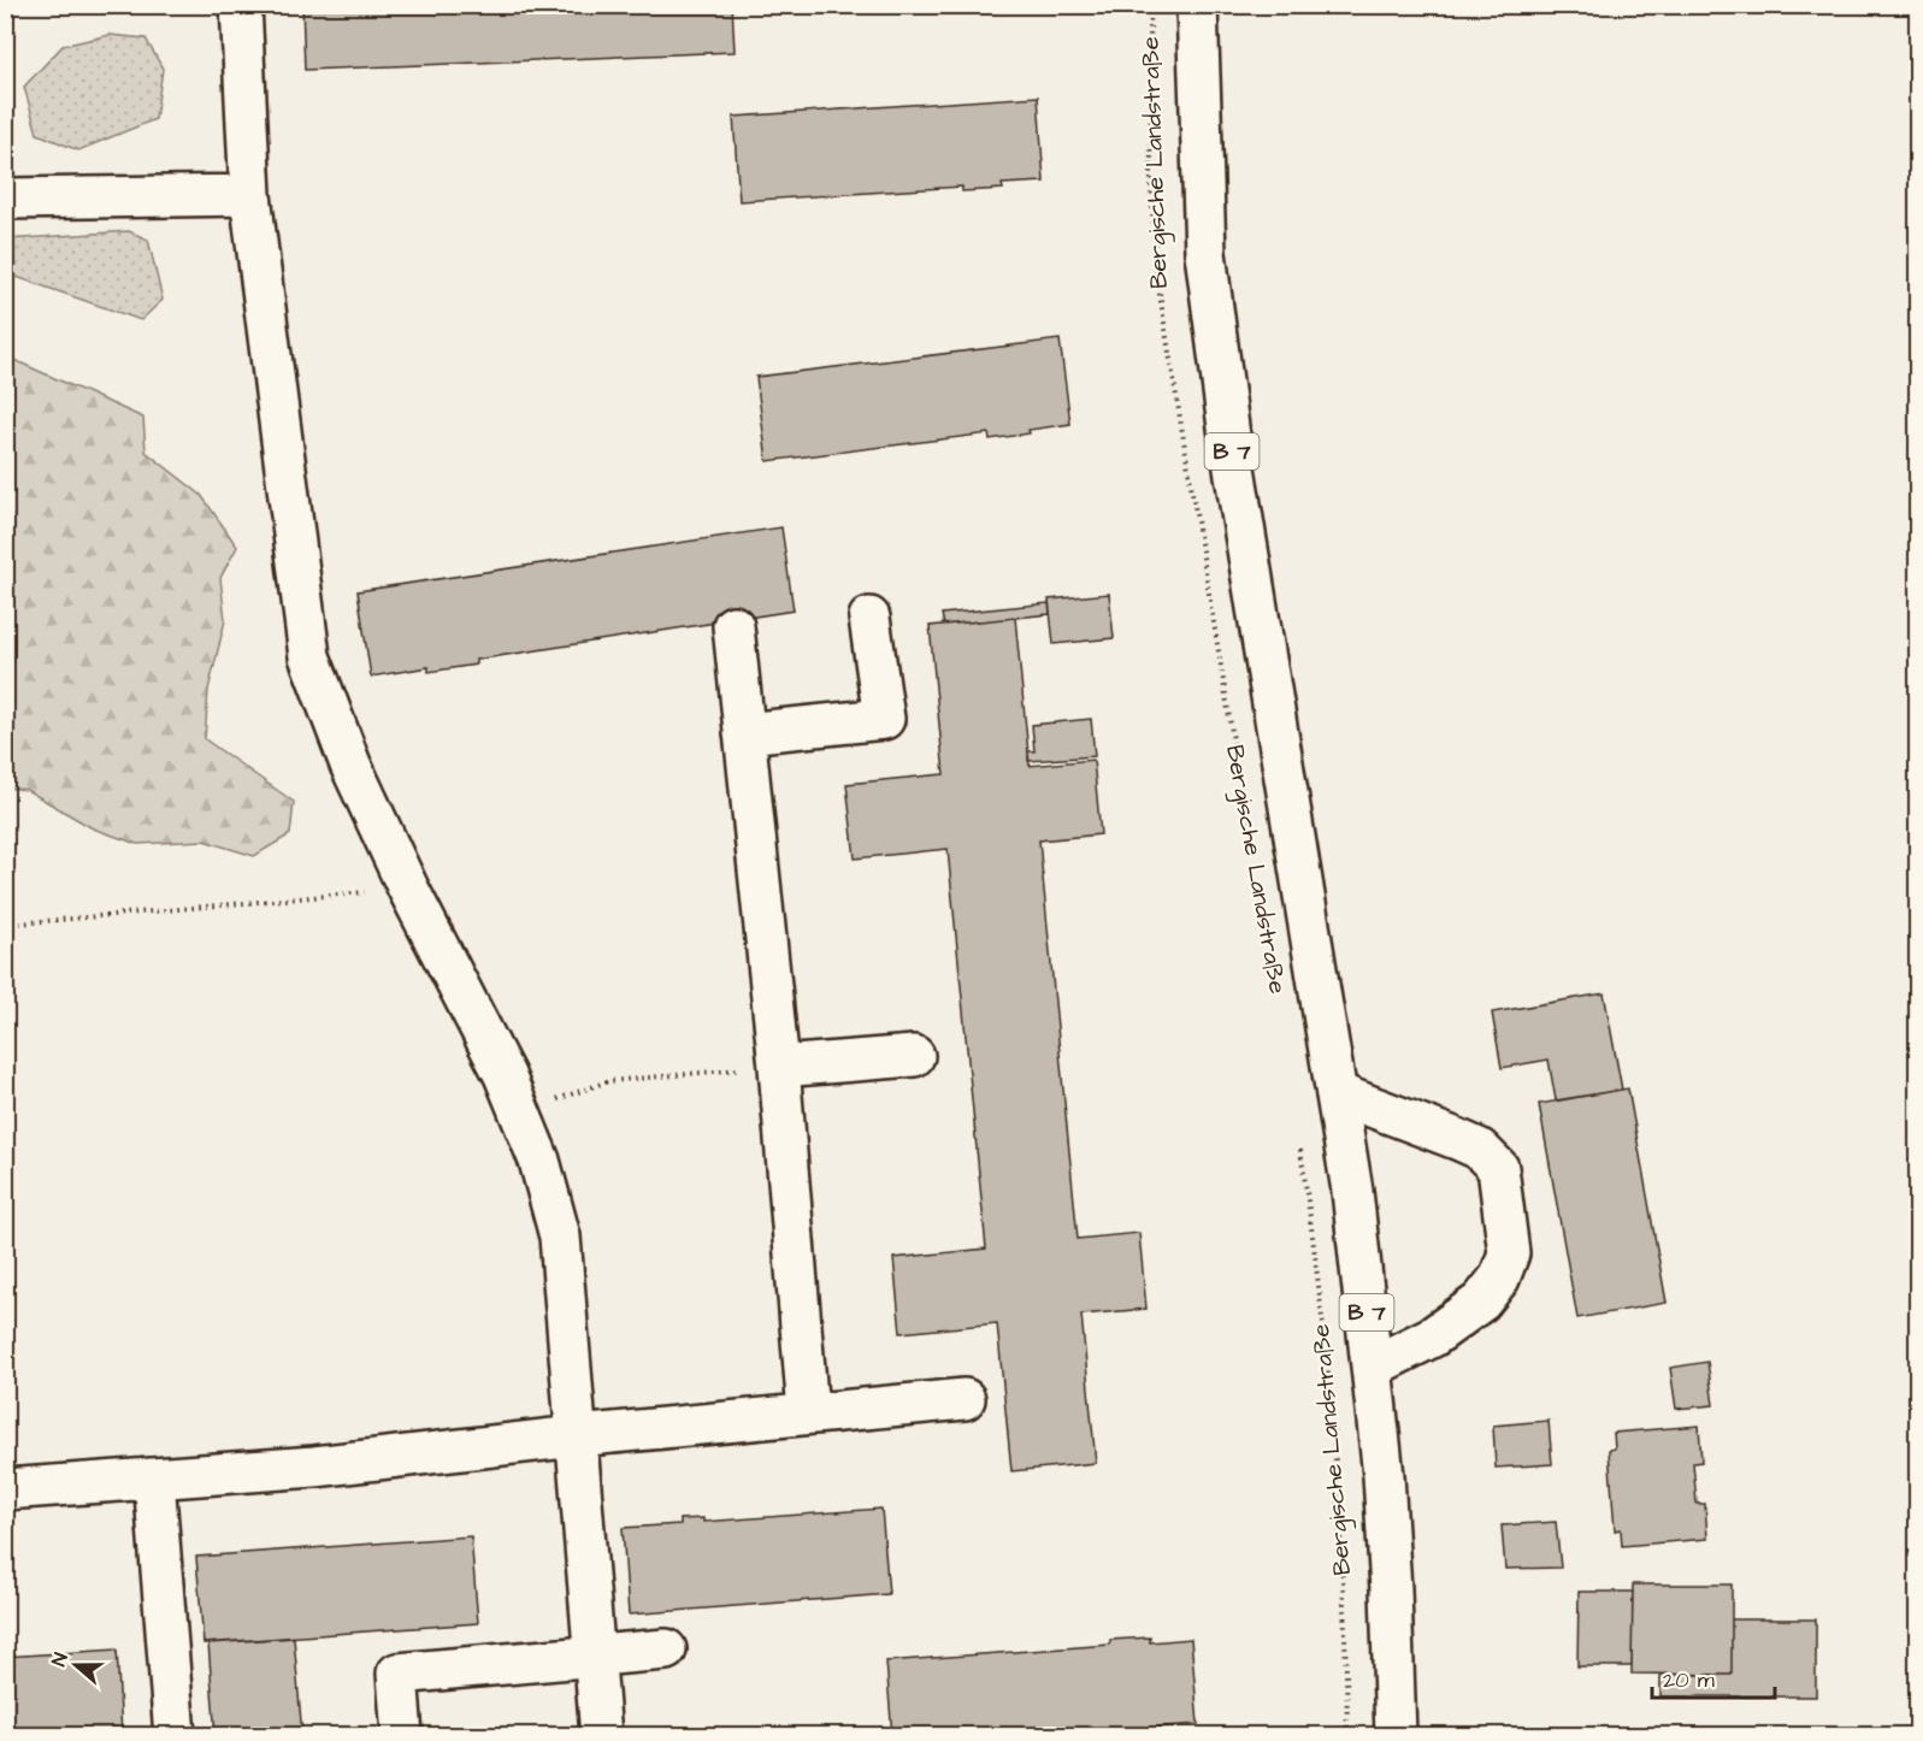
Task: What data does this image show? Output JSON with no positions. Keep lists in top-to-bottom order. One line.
{"streets":{"main road":["Bergische Landstraße","B 7"]},"scale_bar":"20 m","north":"left"}
